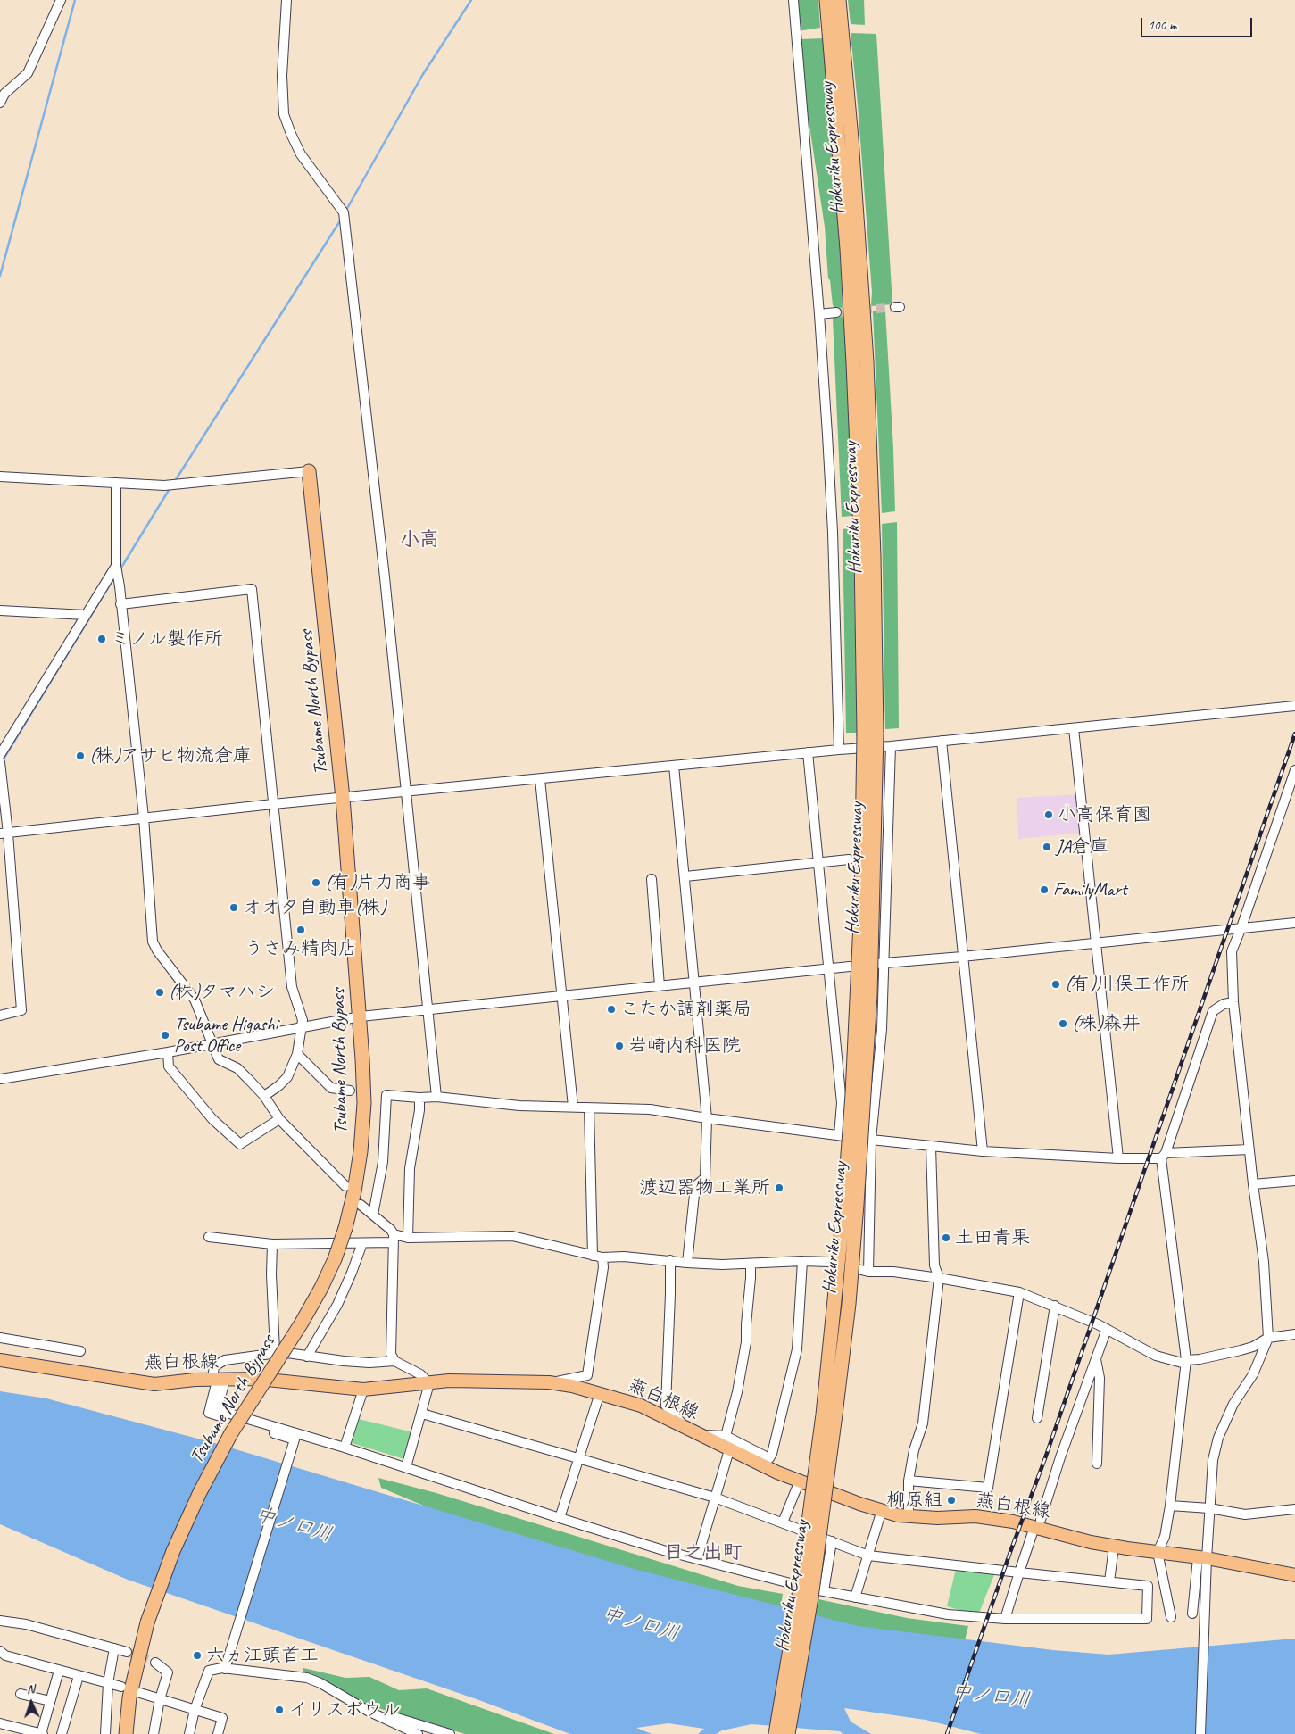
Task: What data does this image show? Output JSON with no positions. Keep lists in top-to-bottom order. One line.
{"streets":{"highway":["Hokuriku Expressway","Tsubame North Bypass"],"main road":["燕白根線"]},"districts":["小高","日之出町"],"water":["中ノ口川"],"places":["ミノル製作所","(株)アサヒ物流倉庫","小高保育園","JA倉庫","(有)片力商事","FamilyMart","オオタ自動車(株)","うさみ精肉店","(有)川俣工作所","(株)タマハシ","こたか調剤薬局","(株)森井","Tsubame Higashi Post Office","岩崎内科医院","渡辺器物工業所","土田青果","柳原組","六ヵ江頭首工","イリスボウル"],"scale_bar":"100 m","north":"top"}
